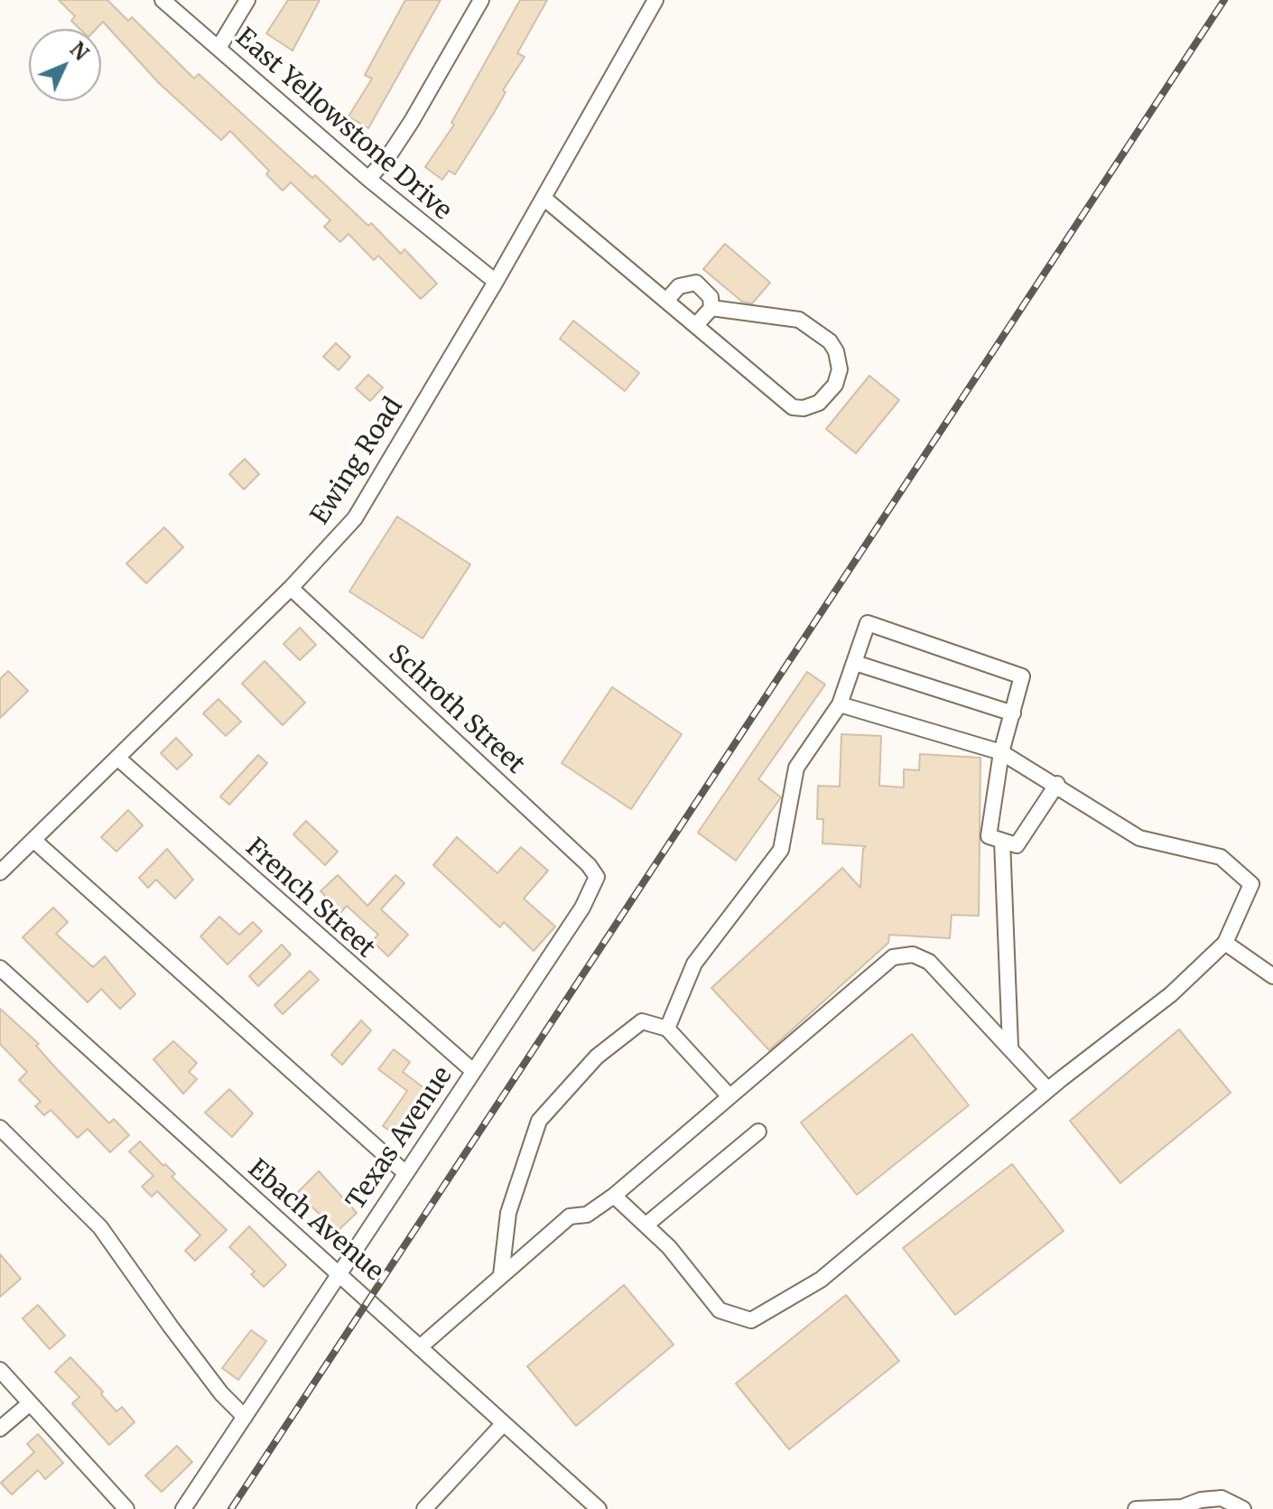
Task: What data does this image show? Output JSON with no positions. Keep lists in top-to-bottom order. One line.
{"streets":{"street":["East Yellowstone Drive","Ewing Road","Schroth Street","French Street","Texas Avenue","Ebach Avenue"]},"crossings":[["East Yellowstone Drive","Ewing Road"],["Ewing Road","Schroth Street"],["Ewing Road","French Street"],["Schroth Street","Texas Avenue"],["French Street","Texas Avenue"],["Texas Avenue","Ebach Avenue"]],"north":"top right"}
